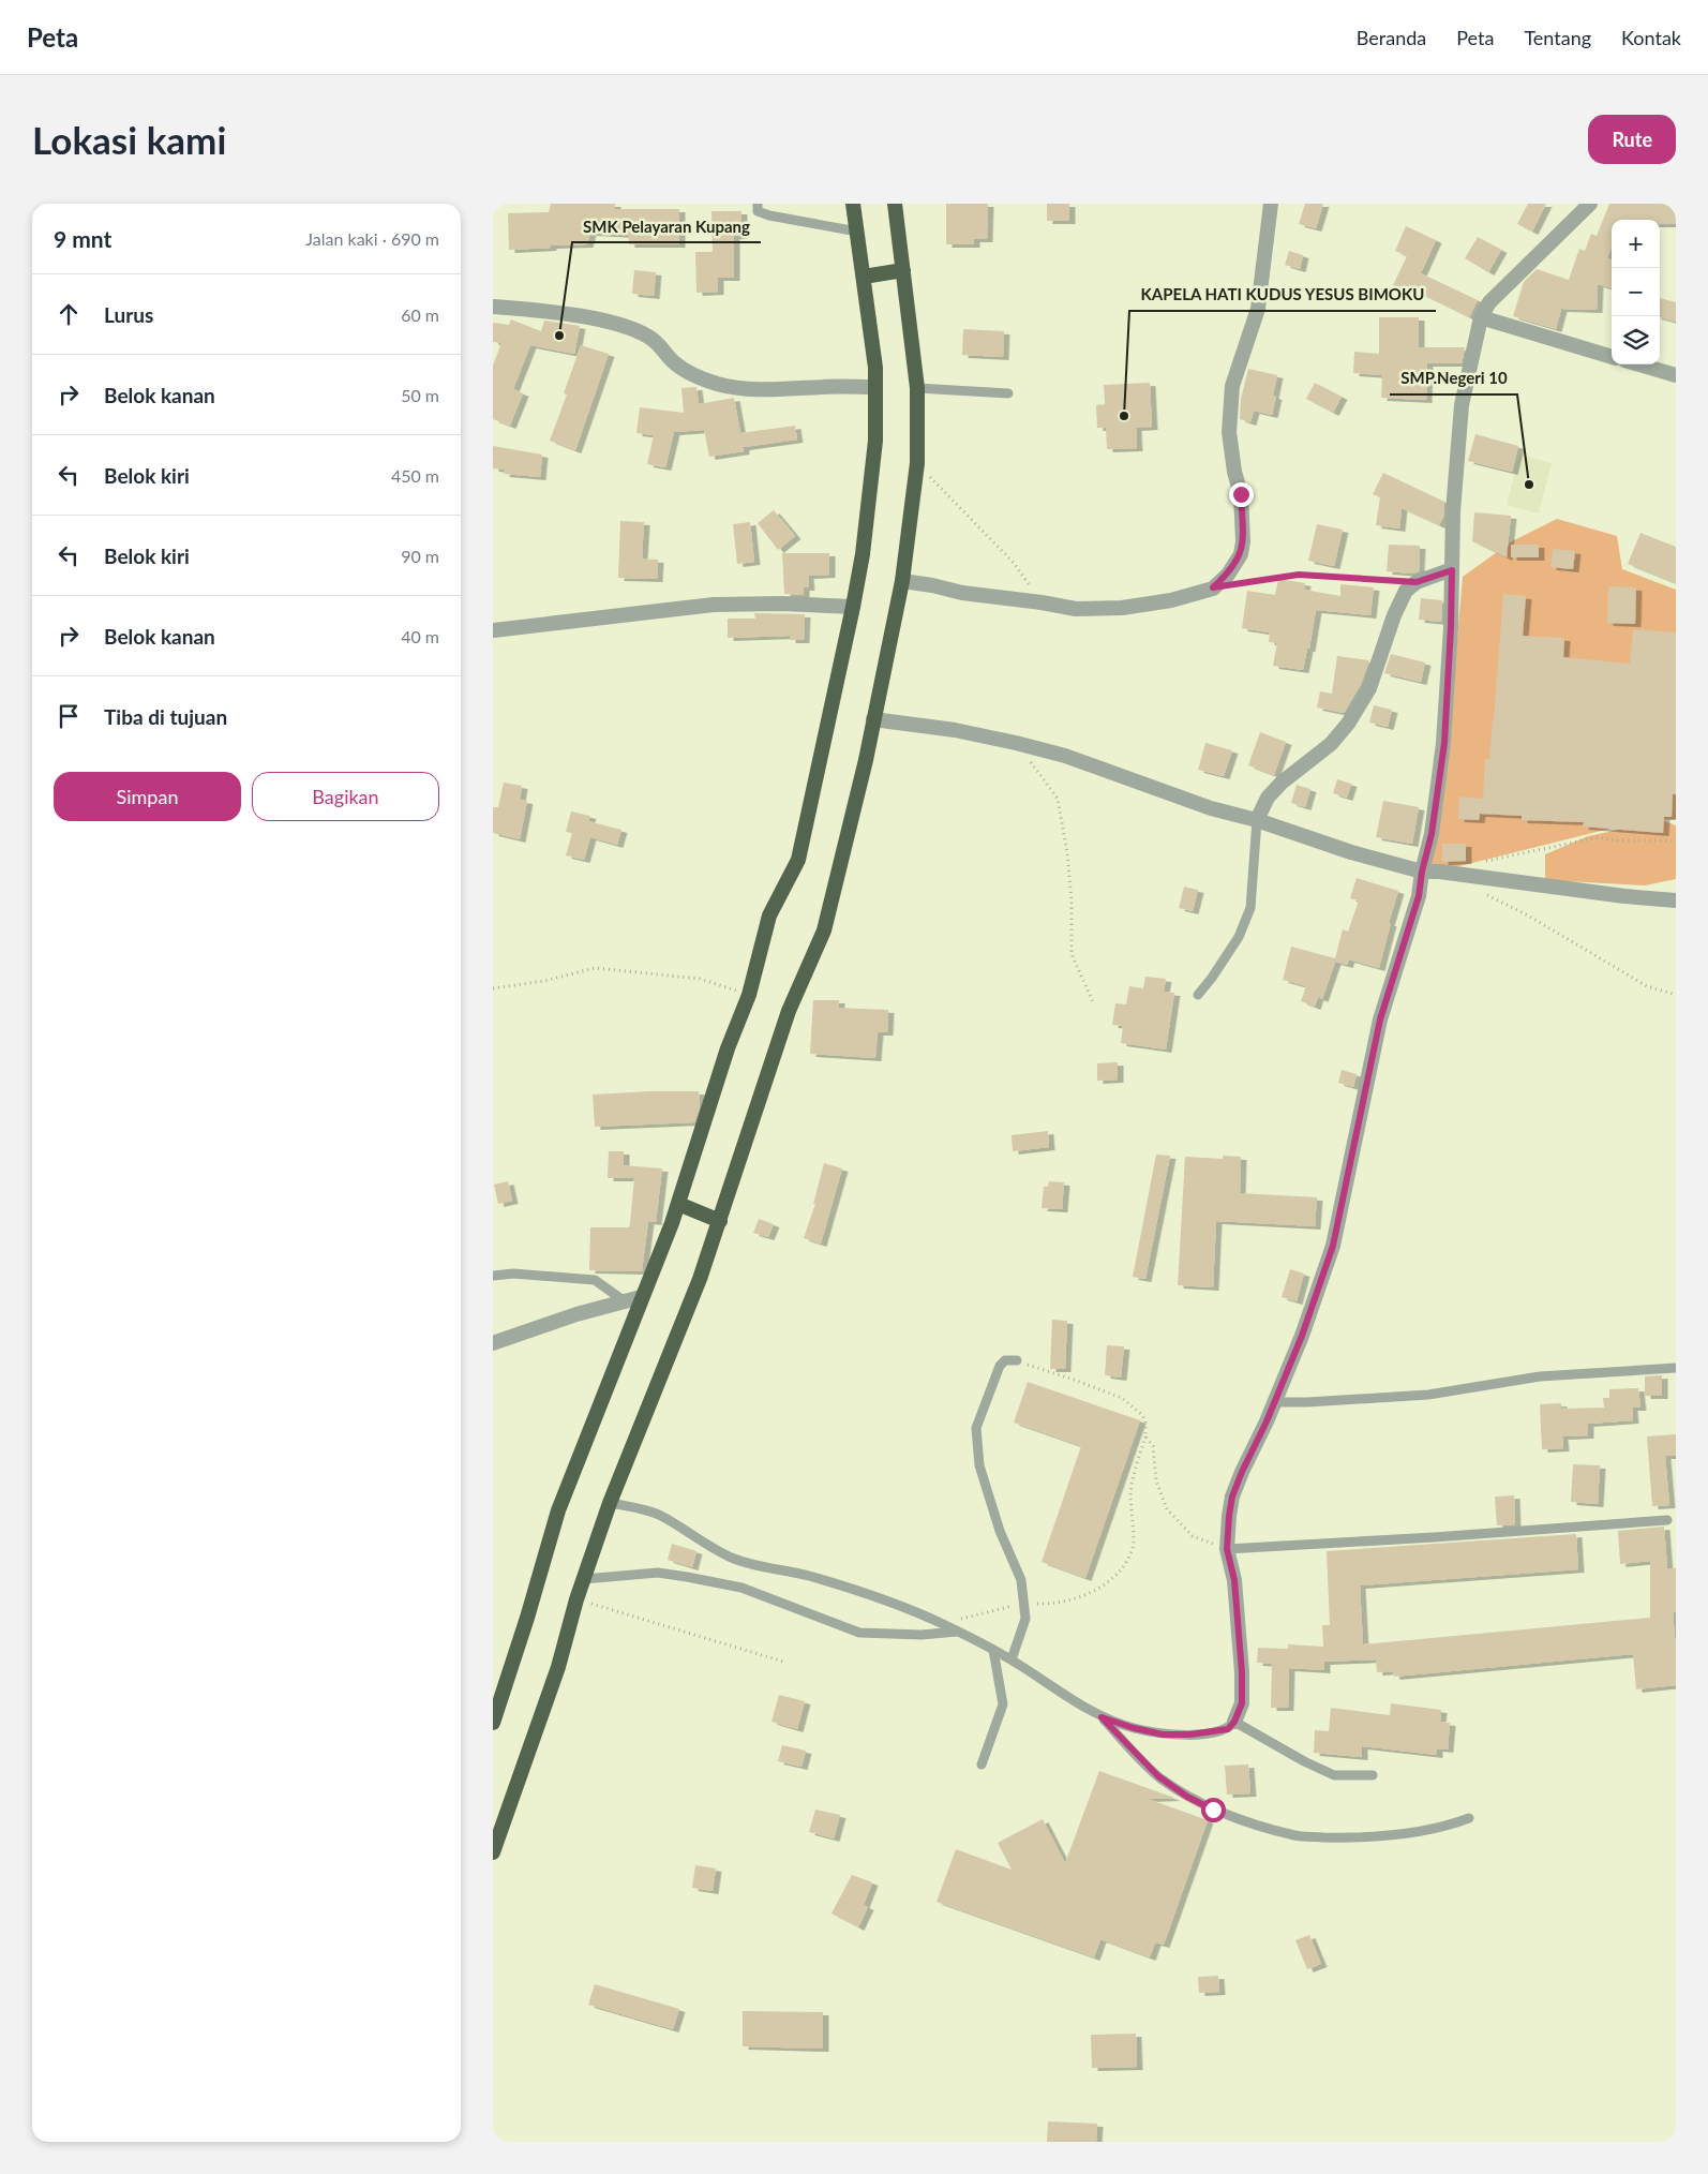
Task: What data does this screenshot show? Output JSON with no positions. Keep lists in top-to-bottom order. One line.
{"places":["SMK Pelayaran Kupang","KAPELA HATI KUDUS YESUS BIMOKU","SMP.Negeri 10"],"page":{"header":"Peta","nav":["Beranda","Peta","Tentang","Kontak"],"buttons":["Rute",["Simpan","Bagikan"]],"title":"Lokasi kami","heading":["9 mnt","Jalan kaki · 690 m"],"map_buttons":["+","−"],"list":[["Lurus","60 m"],["Belok kanan","50 m"],["Belok kiri","450 m"],["Belok kiri","90 m"],["Belok kanan","40 m"],"Tiba di tujuan"]}}
